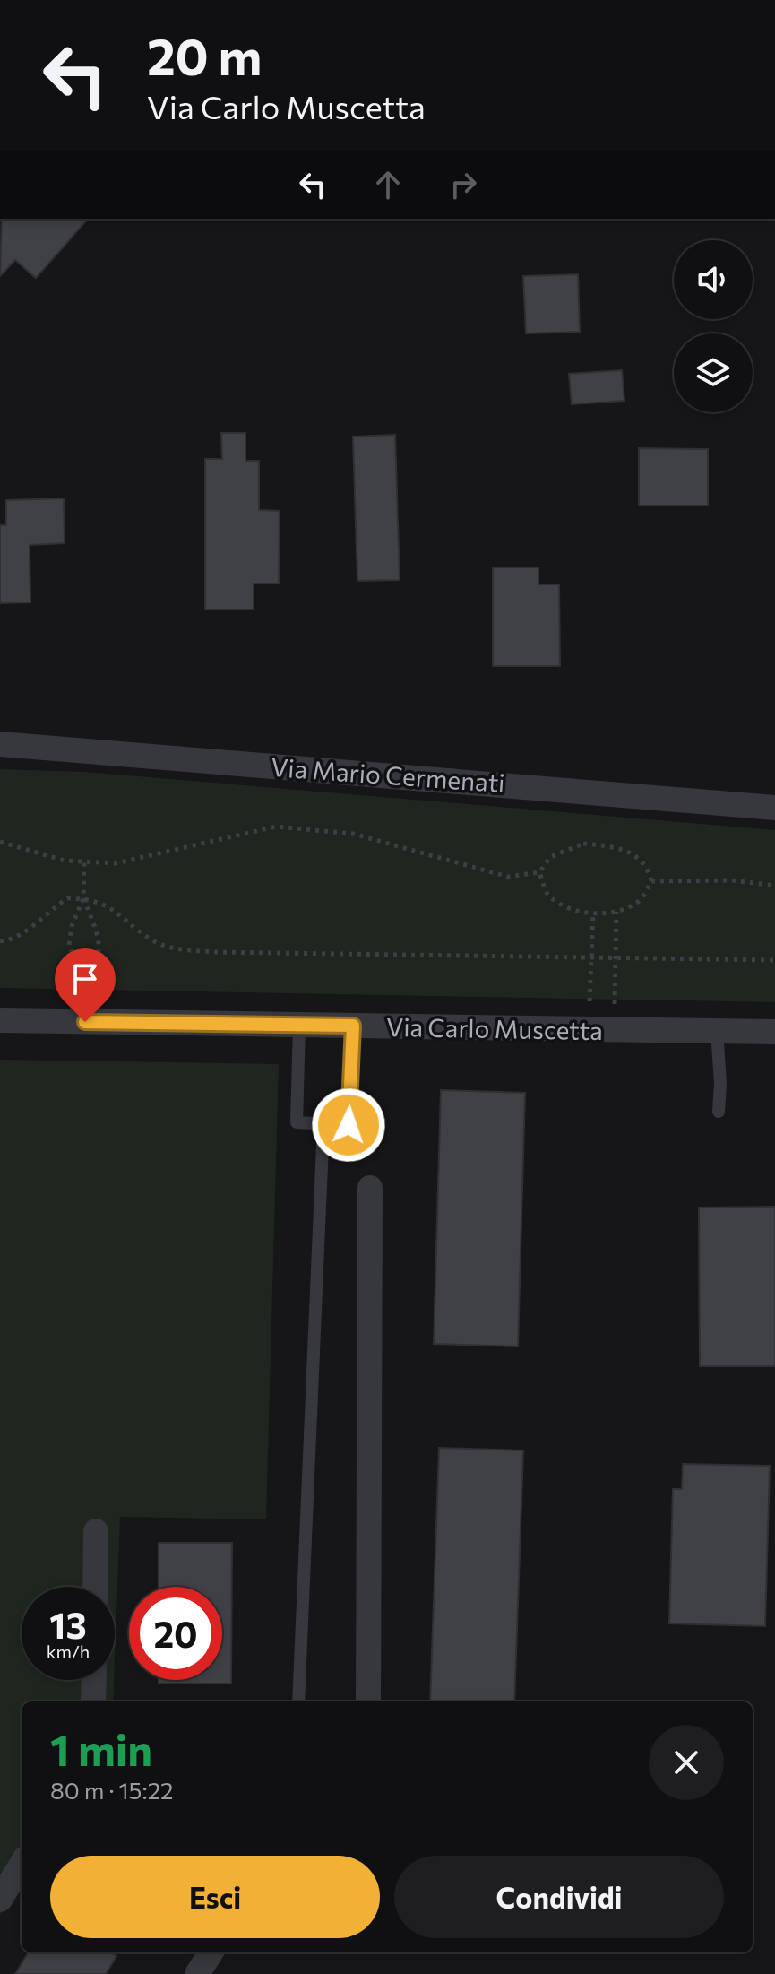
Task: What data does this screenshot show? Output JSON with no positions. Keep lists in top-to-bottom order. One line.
{"streets":{"street":["Via Mario Cermenati","Via Carlo Muscetta"]},"page":{"turn":["20 m","Via Carlo Muscetta"],"speed":"13 km/h","limit":"20","heading":["1 min","80 m · 15:22"],"buttons":["Esci","Condividi"]}}
